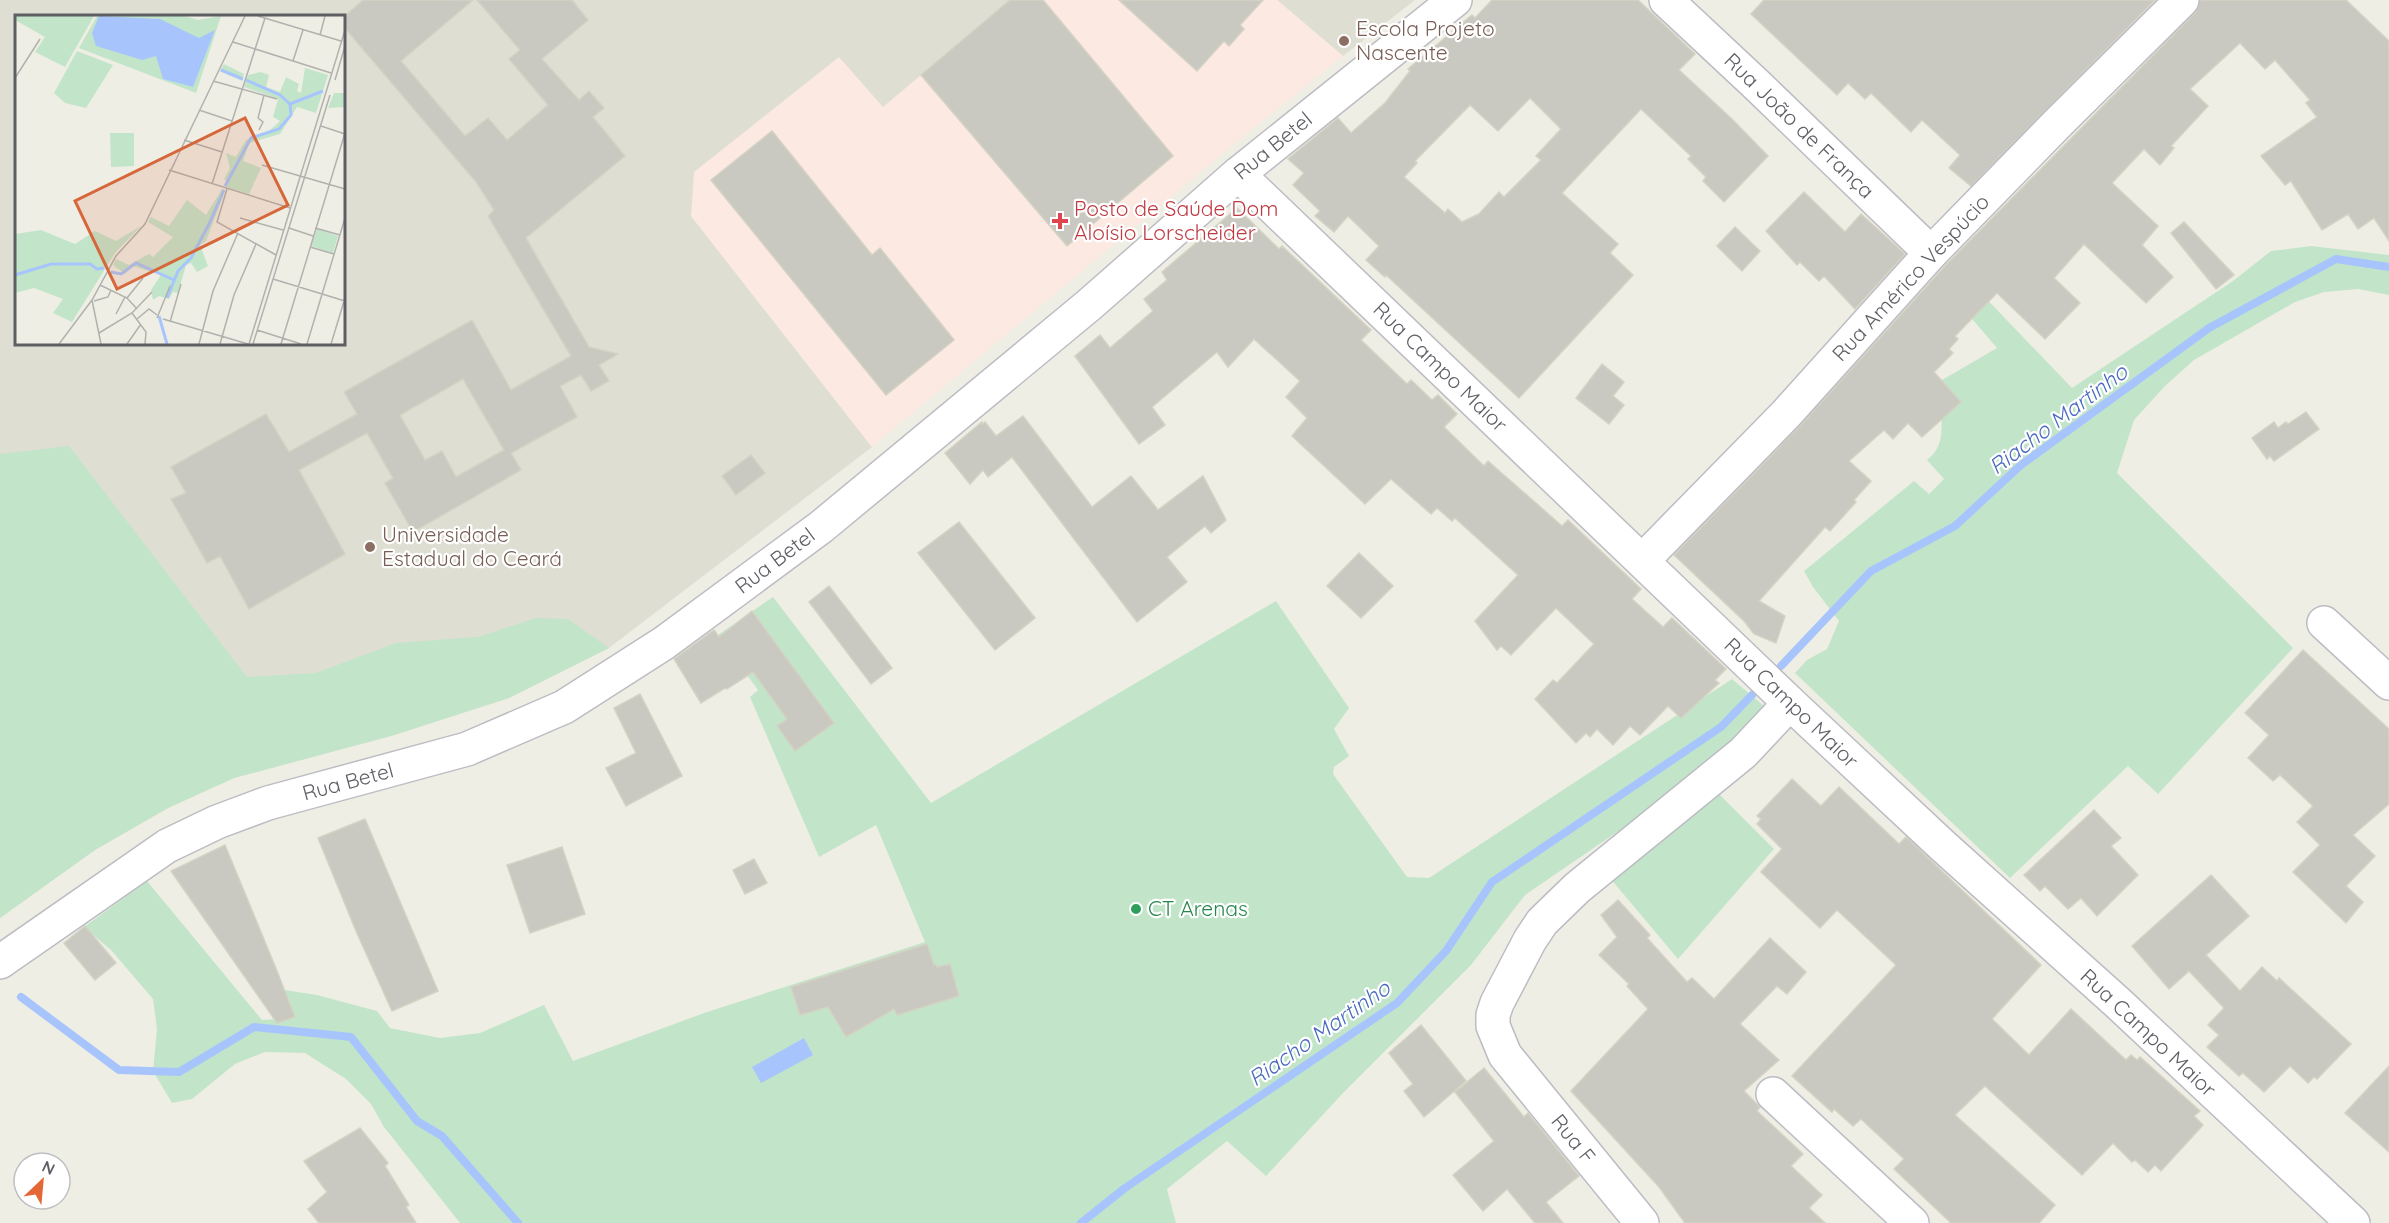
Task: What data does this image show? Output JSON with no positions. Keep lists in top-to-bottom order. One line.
{"streets":{"street":["Rua João de França","Rua Betel","Rua Américo Vespúcio","Rua Campo Maior","Rua F"]},"crossings":[["Rua João de França","Rua Américo Vespúcio"],["Rua Betel","Rua Campo Maior"],["Rua Américo Vespúcio","Rua Campo Maior"],["Rua Campo Maior","Rua F"]],"water":["Riacho Martinho"],"places":{"other":["Escola Projeto Nascente","Universidade Estadual do Ceará","CT Arenas"],"health":["Posto de Saúde Dom Aloísio Lorscheider"]},"north":"top right"}
